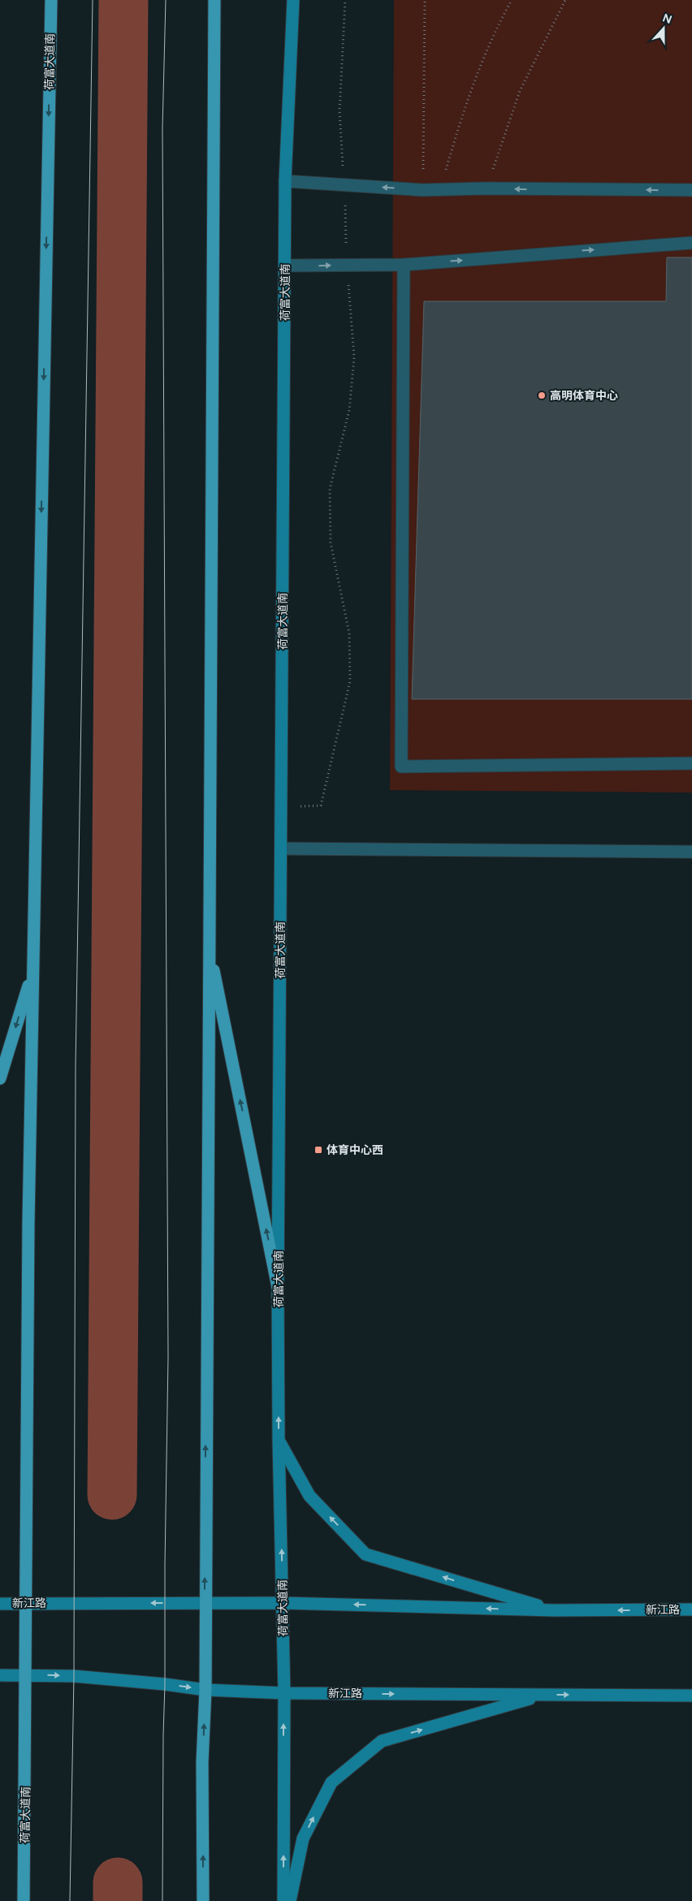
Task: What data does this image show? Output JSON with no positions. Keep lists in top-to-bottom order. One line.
{"streets":{"main road":["荷富大道南"],"street":["新江路"]},"crossings":[["荷富大道南","新江路"]],"places":{"other":["高明体育中心"],"transit":["体育中心西"]},"north":"top"}
